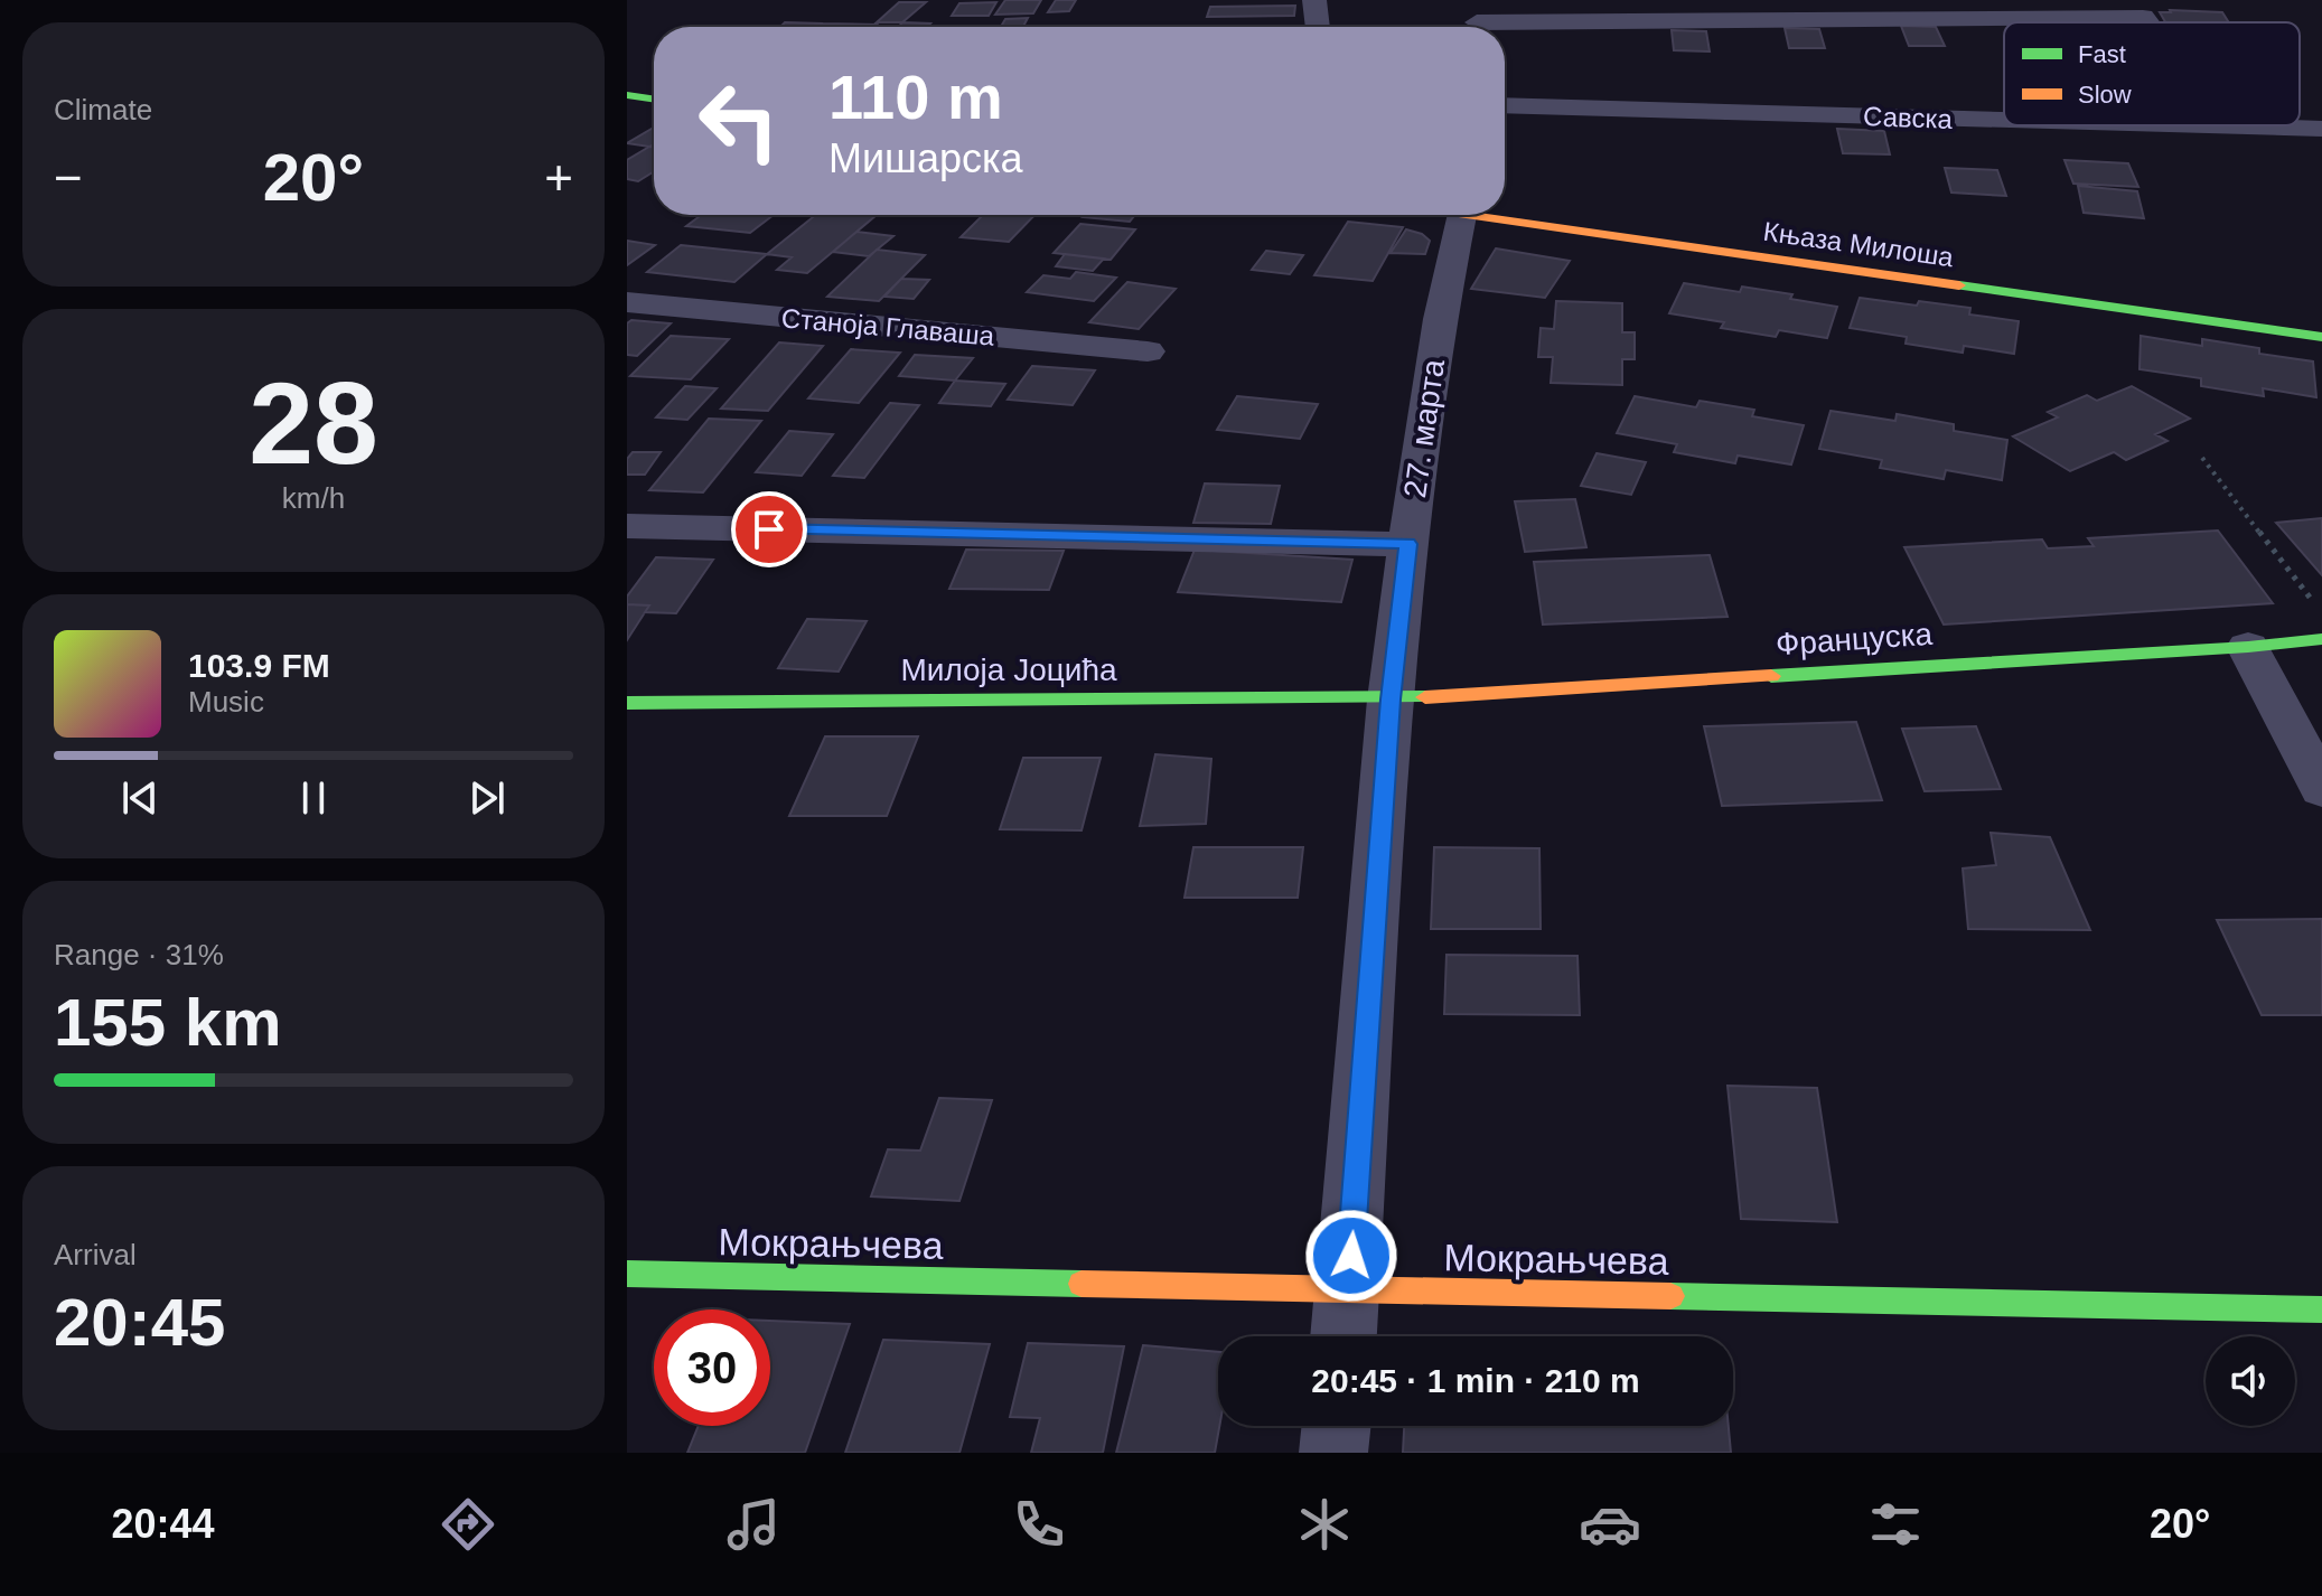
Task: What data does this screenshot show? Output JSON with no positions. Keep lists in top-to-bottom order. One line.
{"streets":{"street":["Савска","Књаза Милоша","Станоја Главаша","27. марта","Француска","Милоја Јоцића","Мокрањчева"]},"crossings":[["27. марта","Француска"],["27. марта","Милоја Јоцића"],["27. марта","Мокрањчева"],["Француска","Милоја Јоцића"]],"legend":["Fast","Slow"],"page":{"tile":["Climate",["28","km/h"],["Range · 31%","155 km"],["Arrival","20:45"]],"turn":["110 m","Мишарска"],"heat":["−","20°","+"],"song":["103.9 FM","Music"],"limit":"30","trip":"20:45 · 1 min · 210 m","tabs":["20:44","20°"]}}
